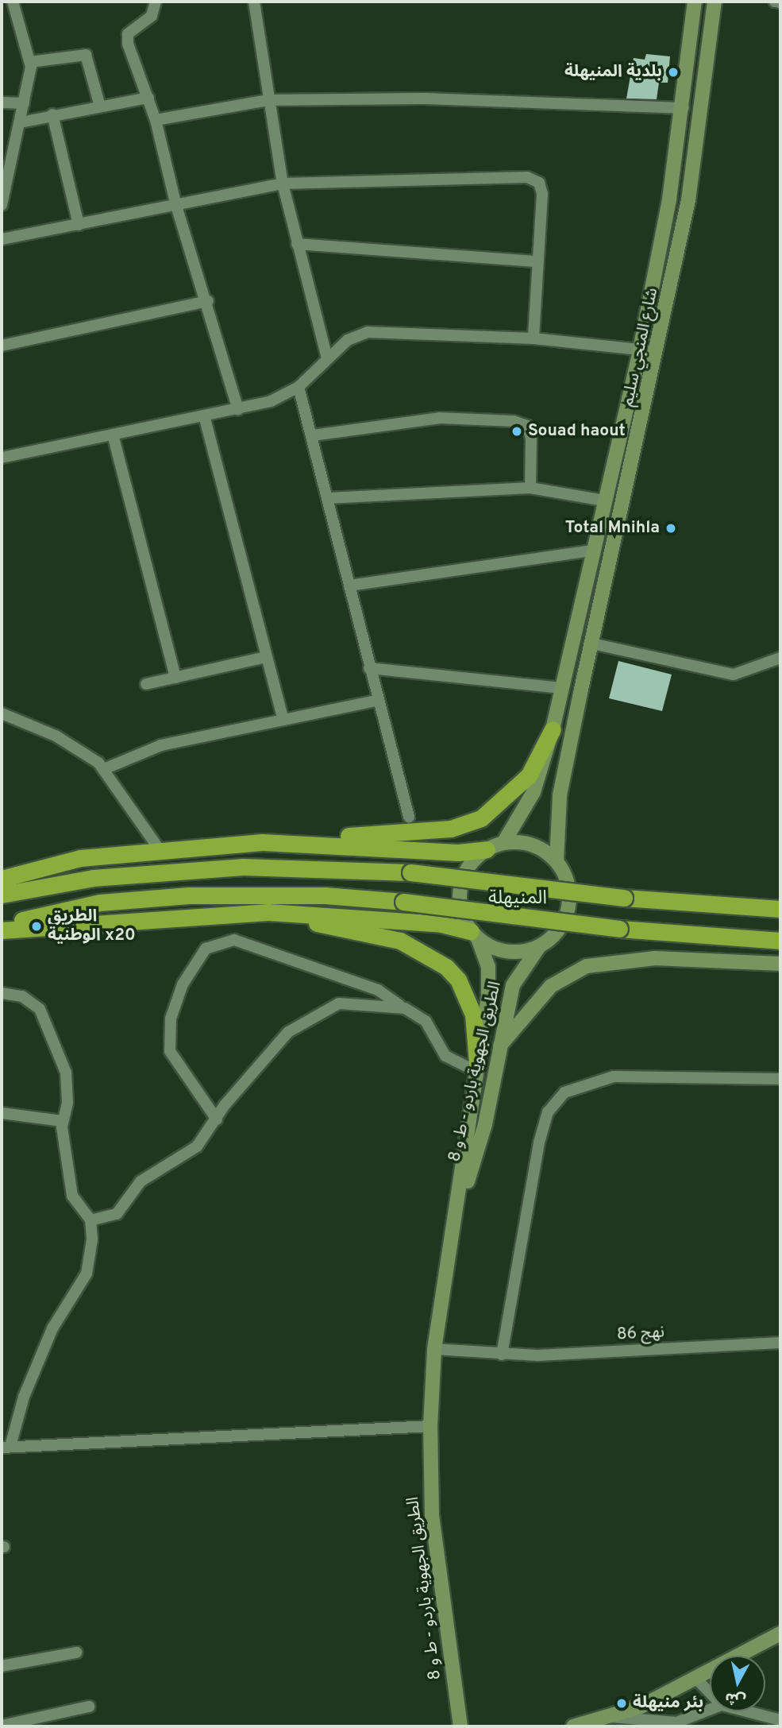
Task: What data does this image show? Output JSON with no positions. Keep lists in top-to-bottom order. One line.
{"streets":{"main road":["شارع المنجي سليم","الطريق الجهوية باردو - ط و 8"],"street":["نهج 86"]},"crossings":[["شارع المنجي سليم","الطريق الجهوية باردو - ط و 8"],["الطريق الجهوية باردو - ط و 8","نهج 86"]],"districts":["المنيهلة"],"places":["بلدية المنيهلة","Souad haout","Total Mnihla","الطريق الوطنية x20","بئر منيهلة"],"north":"bottom"}
